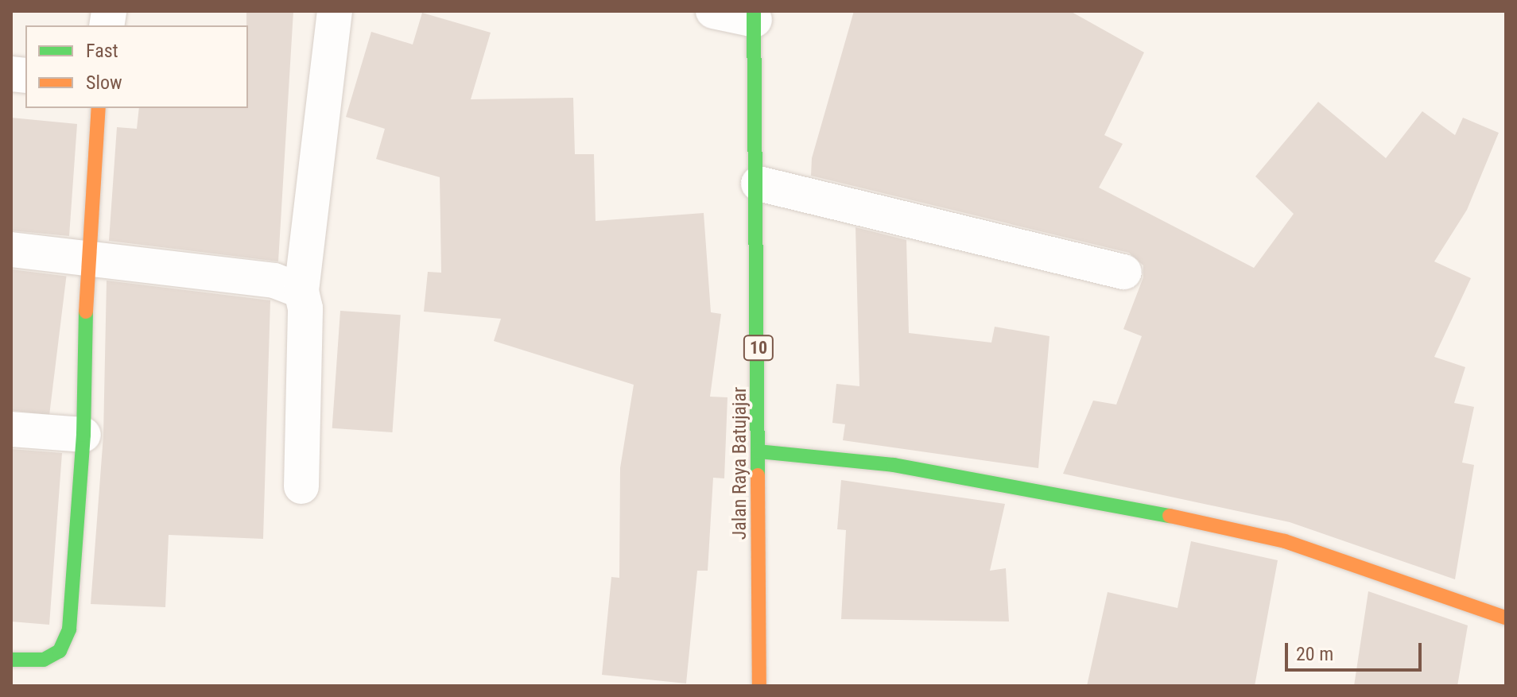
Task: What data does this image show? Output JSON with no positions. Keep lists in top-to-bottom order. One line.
{"streets":{"main road":["10","Jalan Raya Batujajar"]},"legend":["Fast","Slow"],"scale_bar":"20 m"}
